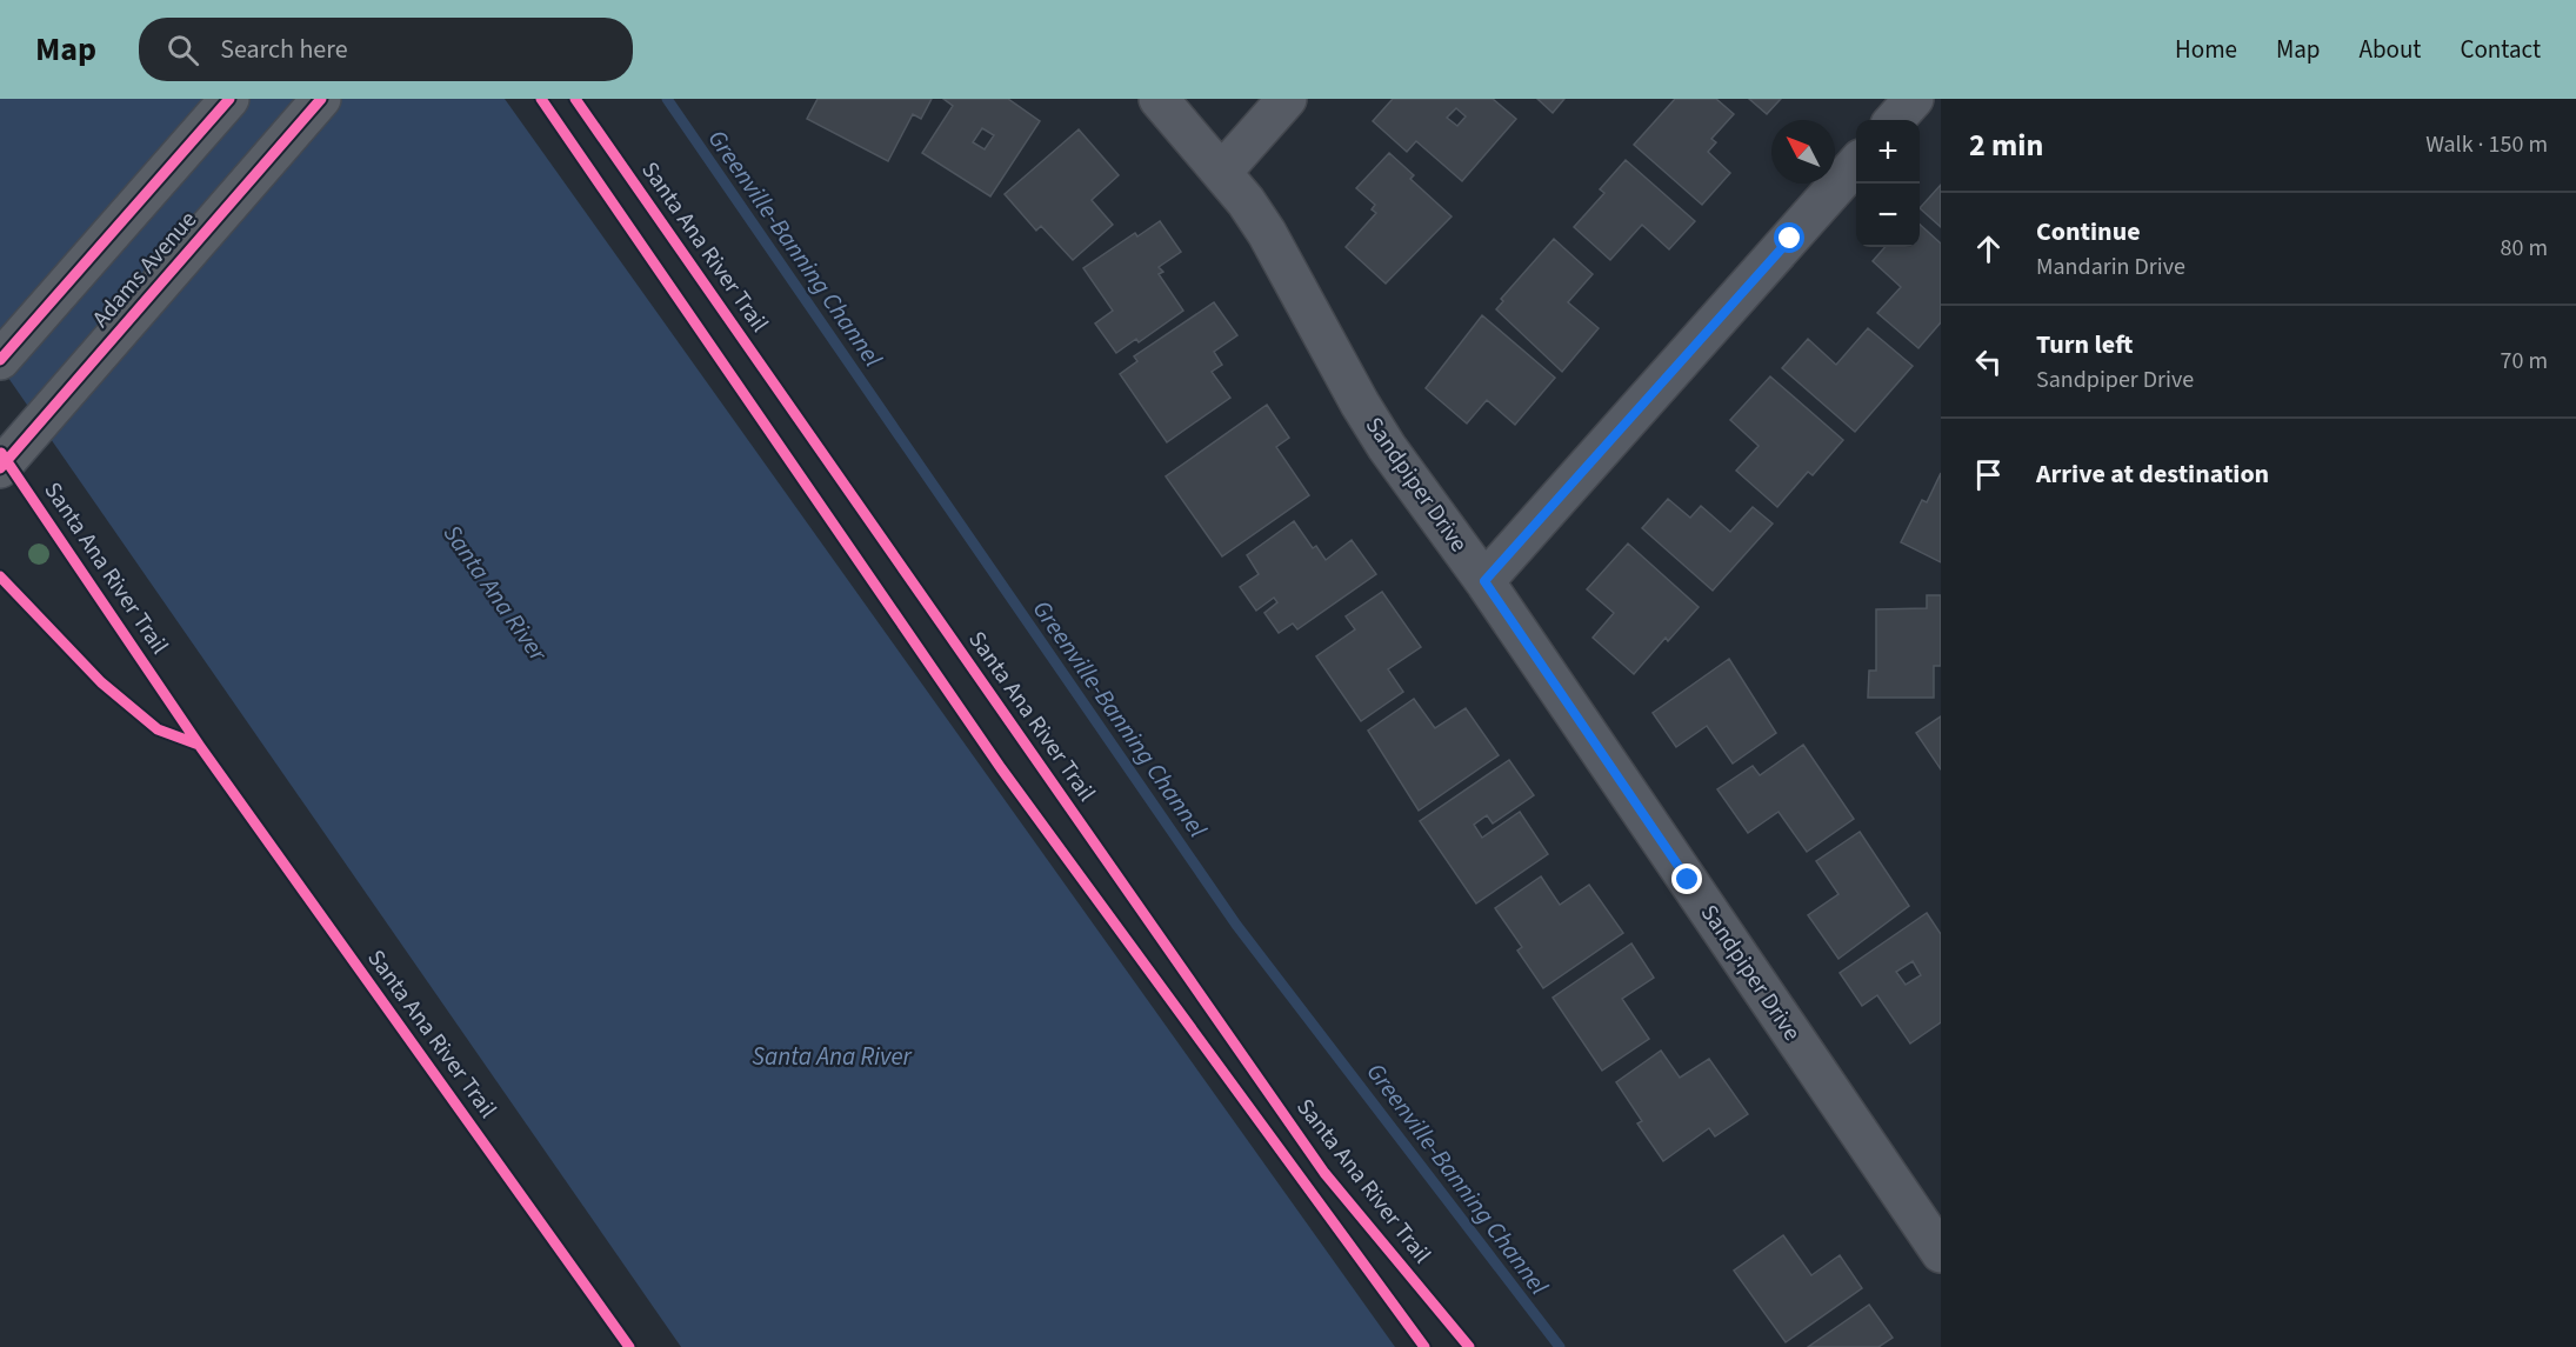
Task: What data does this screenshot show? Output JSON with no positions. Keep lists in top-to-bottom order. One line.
{"streets":{"main road":["Adams Avenue"],"street":["Sandpiper Drive"],"cycle path":["Santa Ana River Trail"]},"water":["Greenville-Banning Channel","Santa Ana River"],"north":"top left","page":{"header":"Map","search":"Search here","nav":["Home","Map","About","Contact"],"heading":["2 min","Walk · 150 m"],"map_buttons":["+","−"],"list":[["Continue","Mandarin Drive","80 m"],["Turn left","Sandpiper Drive","70 m"],"Arrive at destination"]}}
